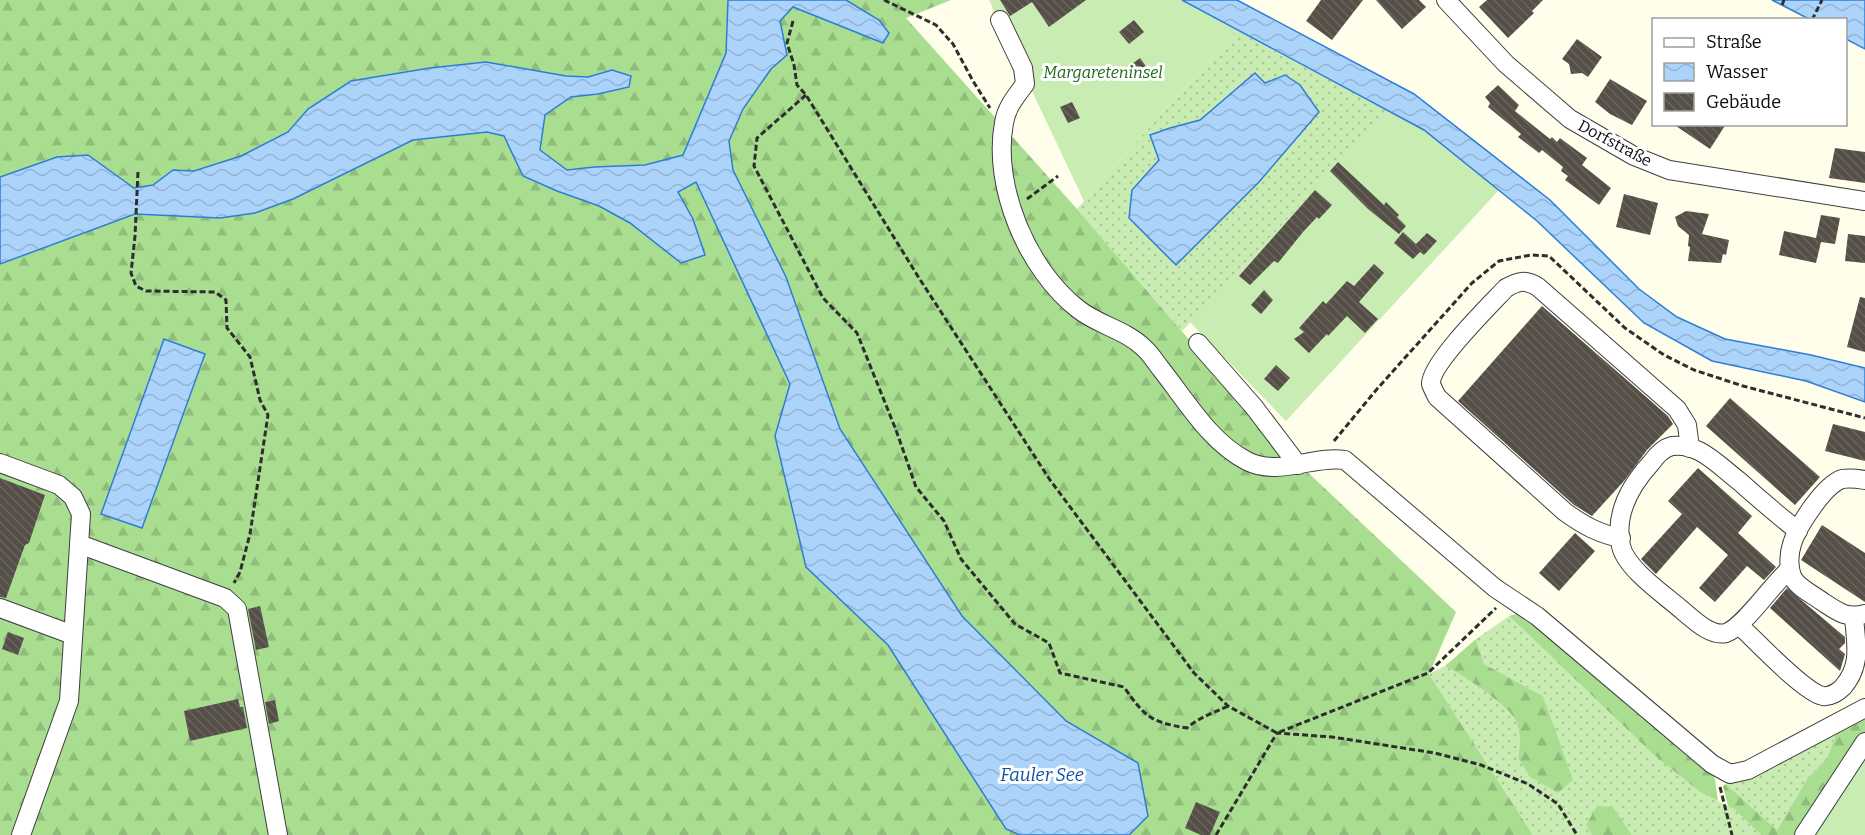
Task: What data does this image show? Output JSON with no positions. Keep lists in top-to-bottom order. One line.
{"streets":{"street":["Dorfstraße"]},"water":["Fauler See"],"parks":["Margareteninsel"],"legend":["Straße","Wasser","Gebäude"]}
